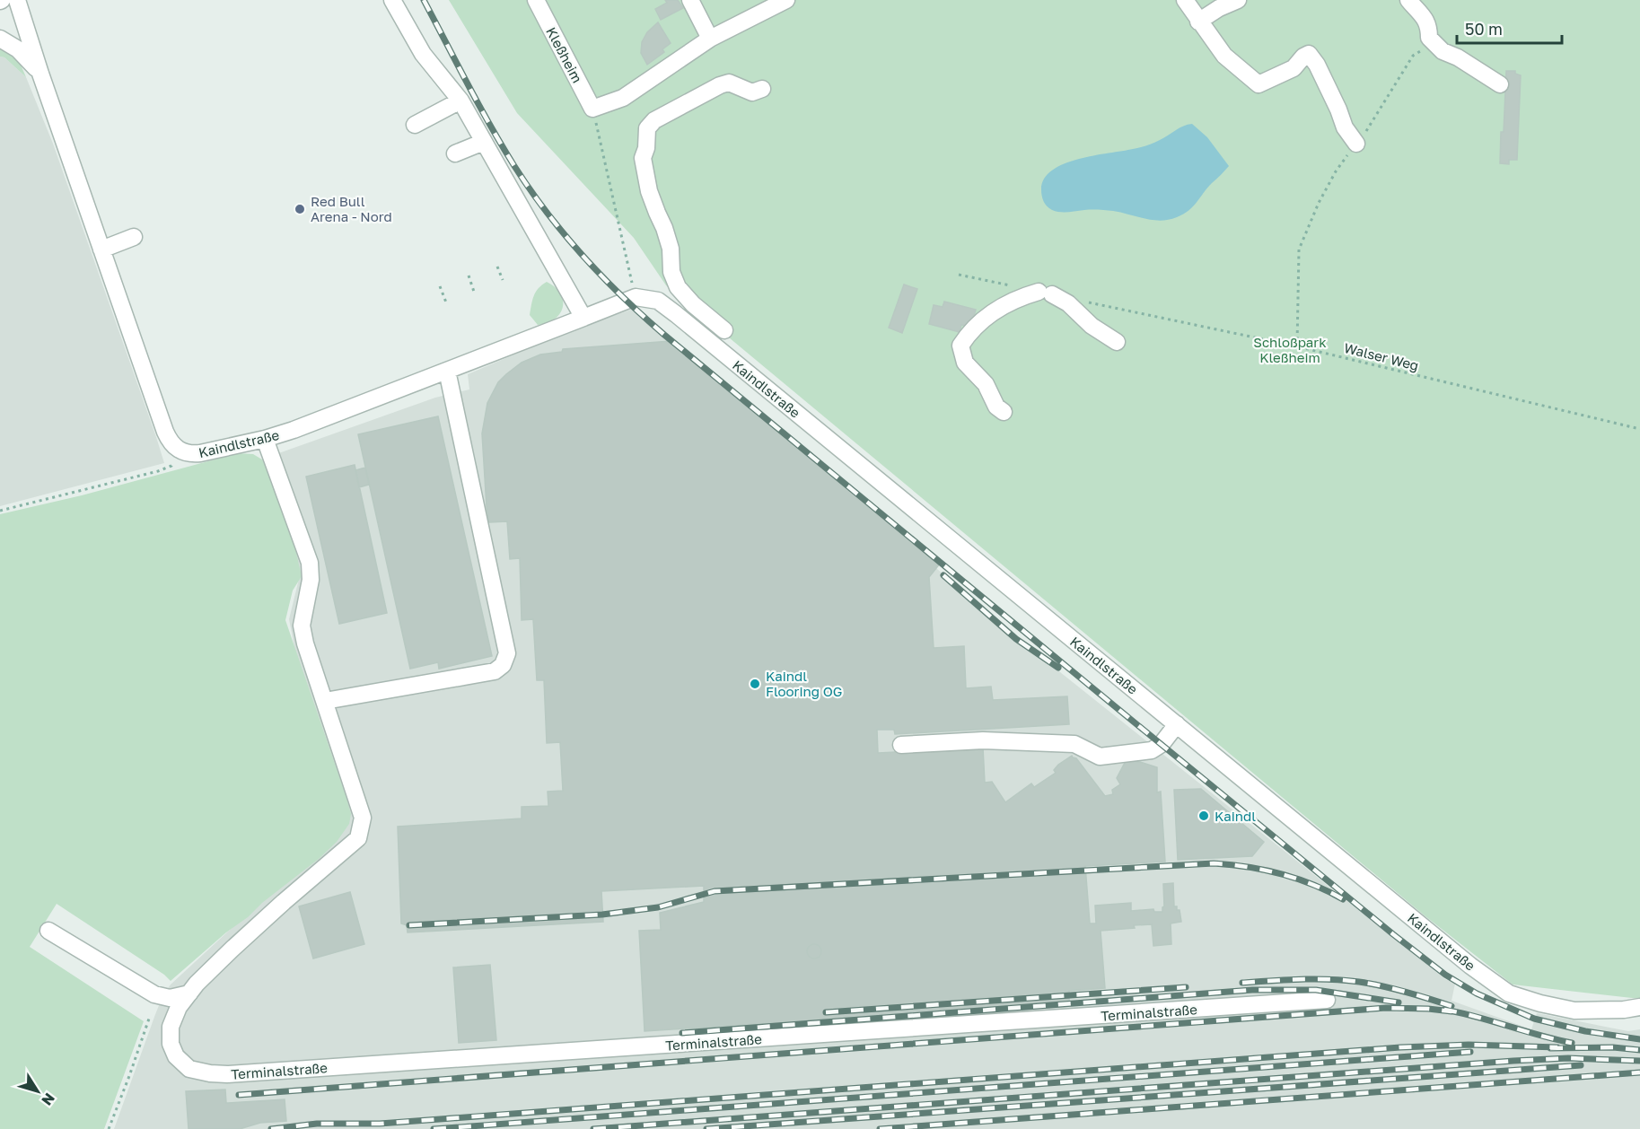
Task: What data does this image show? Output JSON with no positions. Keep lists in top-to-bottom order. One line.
{"streets":{"street":["Kleßheim","Kaindlstraße","Terminalstraße"],"path":["Walser Weg"]},"crossings":[["Kaindlstraße","Terminalstraße"]],"parks":["Schloßpark Kleßheim"],"places":["Red Bull Arena - Nord","Kaindl Flooring OG","Kaindl"],"scale_bar":"50 m","north":"bottom right"}
